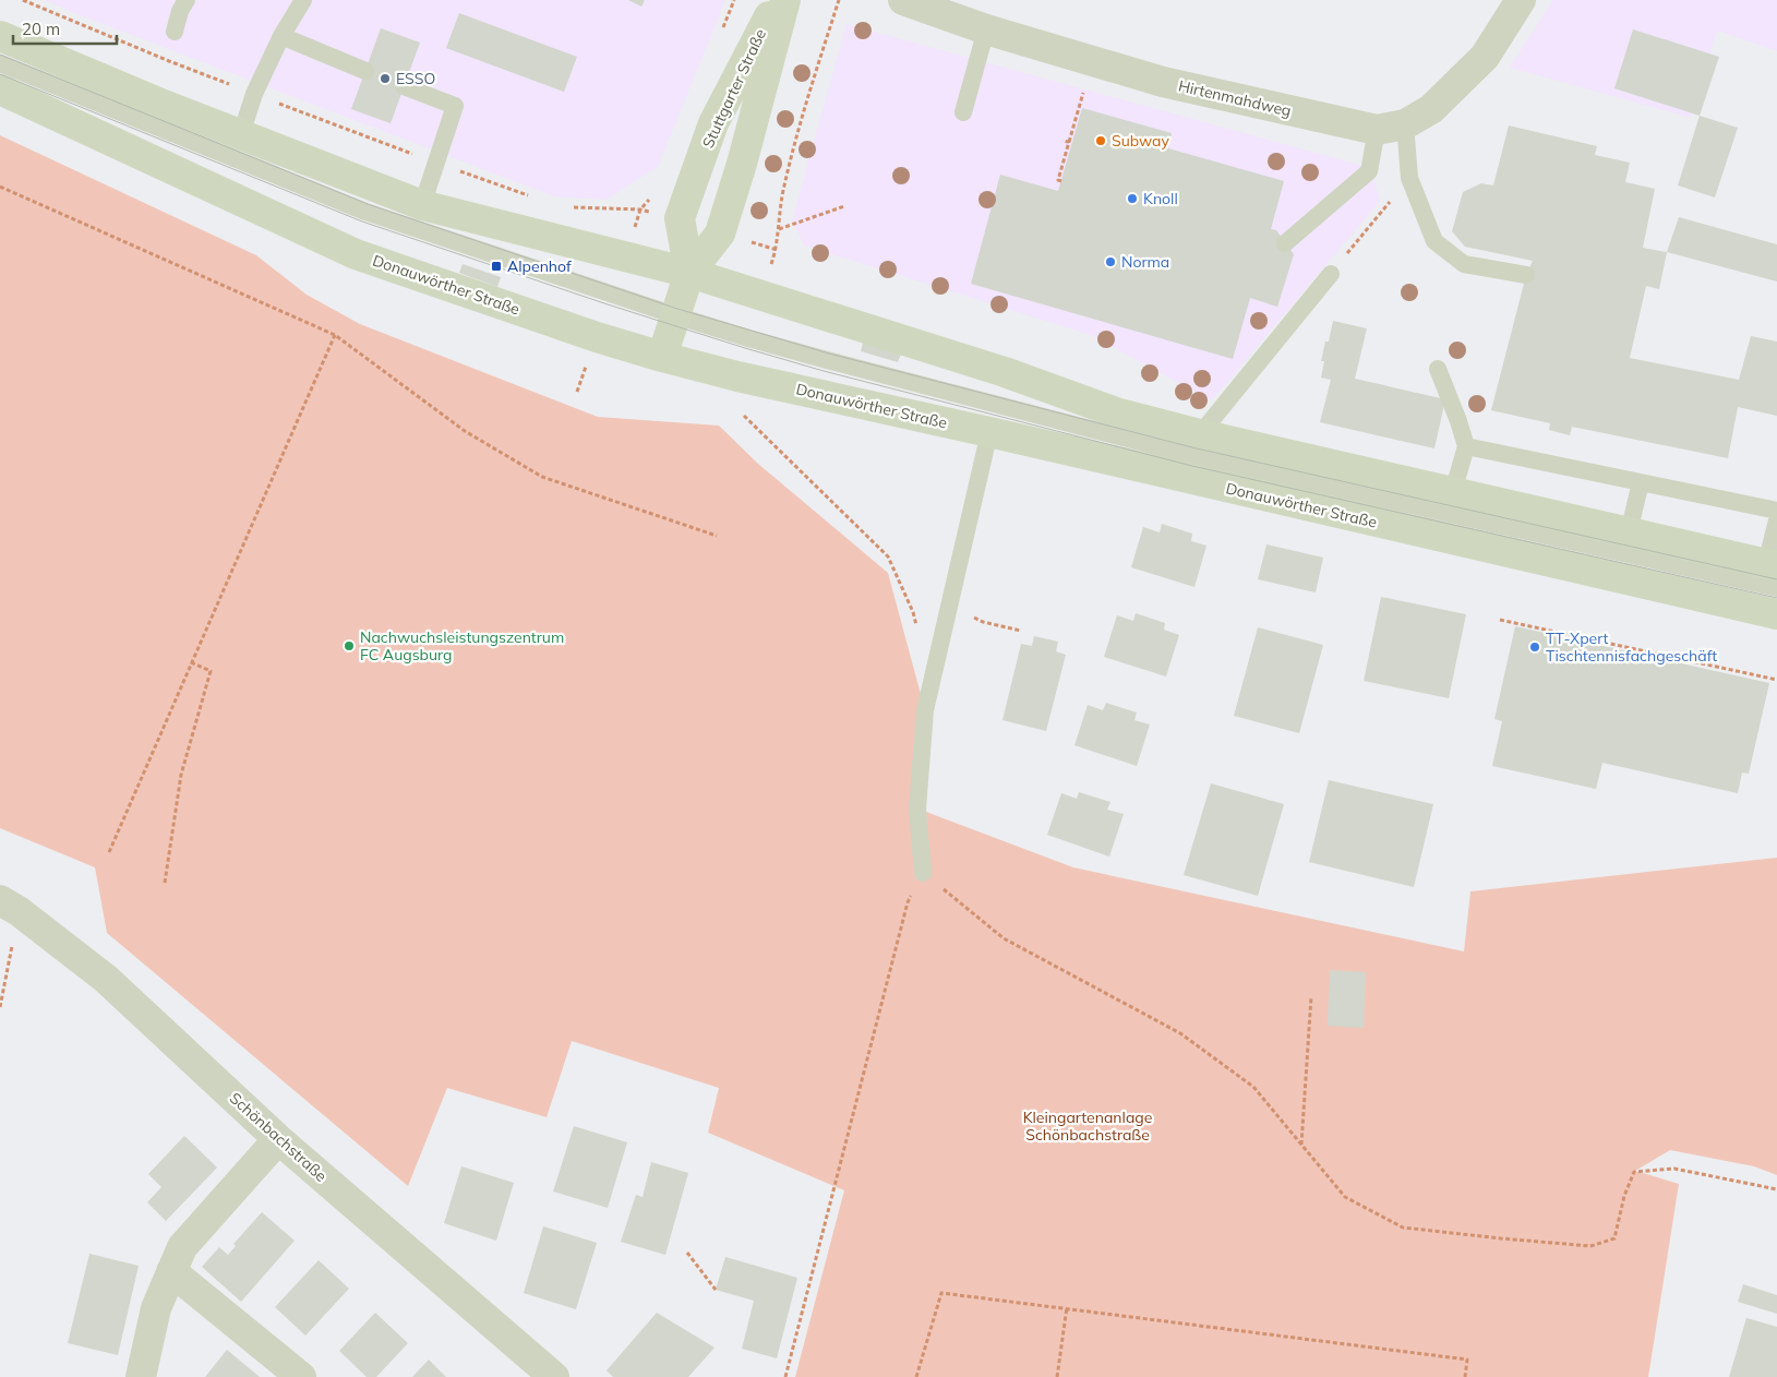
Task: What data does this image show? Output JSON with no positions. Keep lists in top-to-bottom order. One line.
{"streets":{"main road":["Stuttgarter Straße","Donauwörther Straße"],"street":["Hirtenmahdweg","Schönbachstraße"]},"crossings":[["Stuttgarter Straße","Donauwörther Straße"]],"parks":["Kleingartenanlage Schönbachstraße"],"places":{"other":["ESSO","Subway","Knoll","Norma","Nachwuchsleistungszentrum FC Augsburg","TT-Xpert Tischtennisfachgeschäft"],"transit":["Alpenhof"]},"scale_bar":"20 m"}
